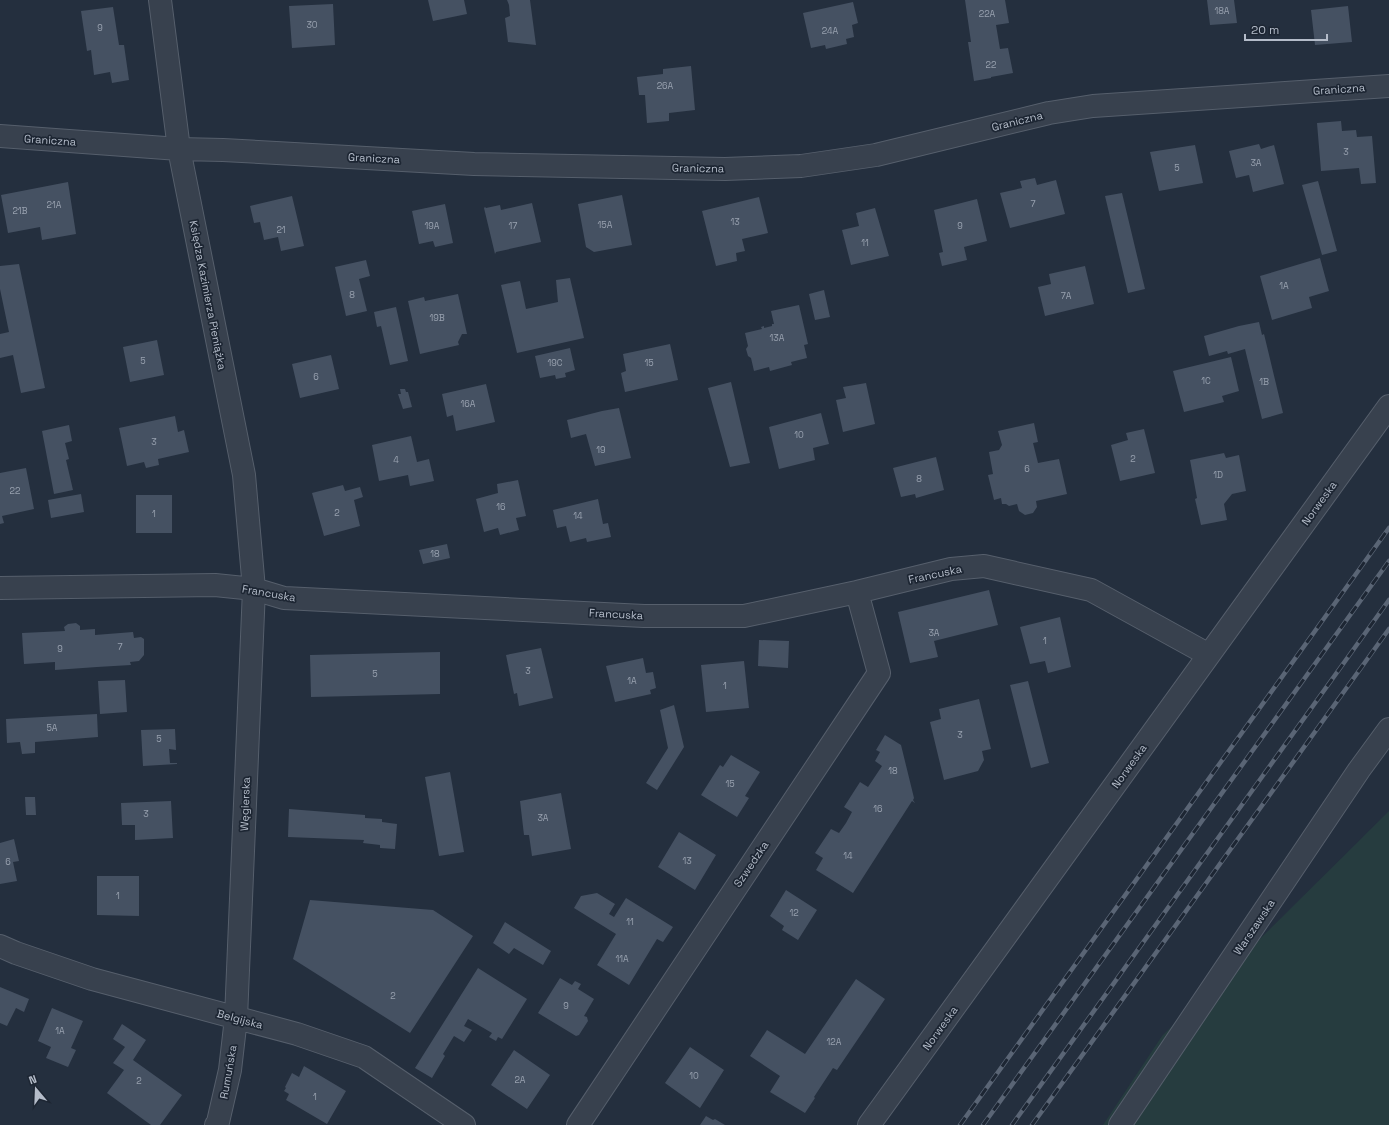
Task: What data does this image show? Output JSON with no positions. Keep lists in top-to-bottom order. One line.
{"streets":{"street":["Graniczna","Księdza Kazimierza Pieniążka","Norweska","Francuska","Węgierska","Szwedzka","Warszawska","Belgijska","Rumuńska"]},"crossings":[["Graniczna","Księdza Kazimierza Pieniążka"],["Księdza Kazimierza Pieniążka","Francuska"],["Księdza Kazimierza Pieniążka","Węgierska"],["Norweska","Francuska"],["Francuska","Węgierska"],["Francuska","Szwedzka"],["Węgierska","Belgijska"],["Węgierska","Rumuńska"],["Belgijska","Rumuńska"]],"house_numbers":["18A","22A","30","9","24A","22","26A","3","3A","5","7","21A","21B","13","15A","19A","17","9","21","11","1A","8","7A","19B","13A","5","19C","15","6","1C","1B","16A","10","3","19","2","4","6","1D","8","22","16","2","1","14","18","3A","1","7","9","3","5","1A","1","5A","3","5","18","15","16","3","3A","14","13","6","1","12","11","11A","2","9","1A","12A","10","2A","2","1"],"scale_bar":"20 m","north":"top"}
